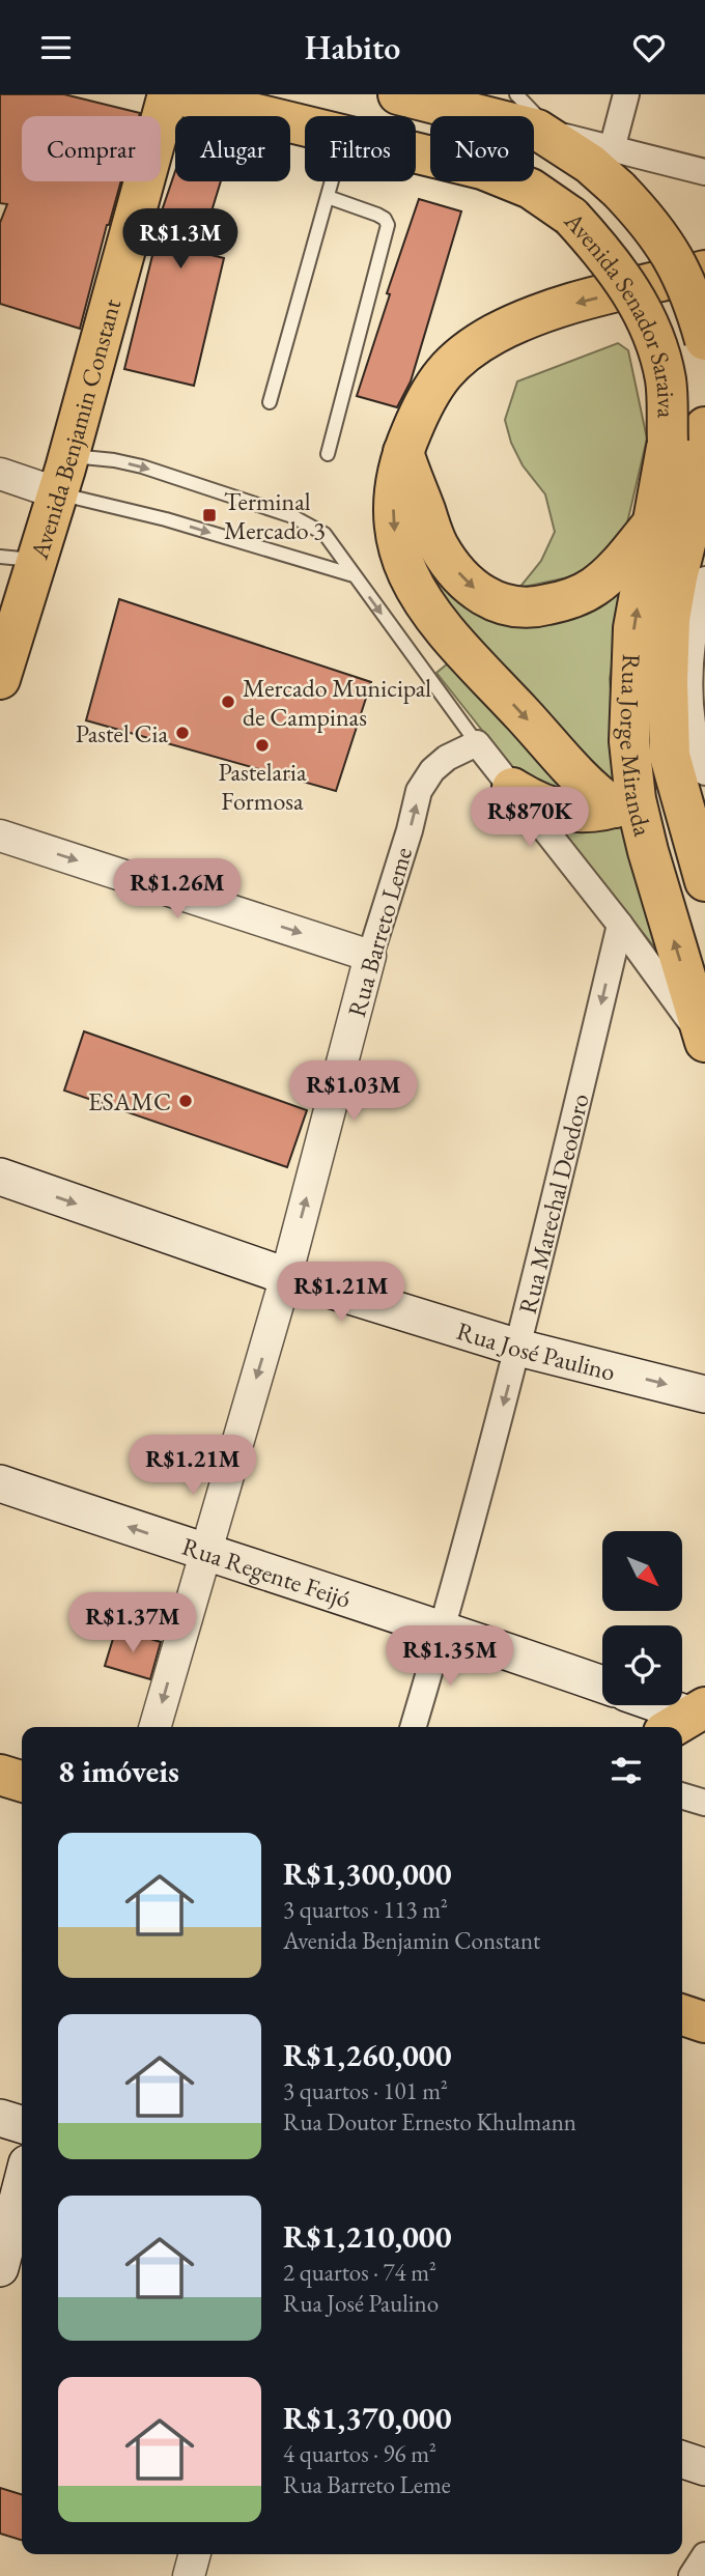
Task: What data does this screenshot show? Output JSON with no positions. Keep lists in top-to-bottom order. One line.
{"streets":{"main road":["Avenida Senador Saraiva","Avenida Benjamin Constant","Rua Jorge Miranda","Rua José Paulino","Rua Regente Feijó"],"street":["Rua Barreto Leme","Rua Marechal Deodoro"]},"crossings":[["Avenida Senador Saraiva","Rua Jorge Miranda"],["Rua Jorge Miranda","Rua Barreto Leme"],["Rua Jorge Miranda","Rua Marechal Deodoro"],["Rua Barreto Leme","Rua José Paulino"],["Rua Barreto Leme","Rua Regente Feijó"],["Rua Marechal Deodoro","Rua José Paulino"],["Rua Marechal Deodoro","Rua Regente Feijó"]],"one_way":["Rua Marechal Deodoro","Rua José Paulino"],"places":{"transit":["Terminal Mercado 3"],"other":["Mercado Municipal de Campinas","Pastel Cia","Pastelaria Formosa","ESAMC"]},"north":"bottom right","page":{"header":"Habito","chip":["Comprar","Alugar","Filtros","Novo"],"price":["R$1.3M","R$870K","R$1.26M","R$1.03M","R$1.21M","R$1.21M","R$1.37M","R$1.35M"],"heading":"8 imóveis","list":[{"name":"R$1,300,000","note":"3 quartos · 113 m² · Avenida Benjamin Constant"},{"name":"R$1,260,000","note":"3 quartos · 101 m² · Rua Doutor Ernesto Khulmann"},{"name":"R$1,210,000","note":"2 quartos · 74 m² · Rua José Paulino"},{"name":"R$1,370,000","note":"4 quartos · 96 m² · Rua Barreto Leme"}]}}
